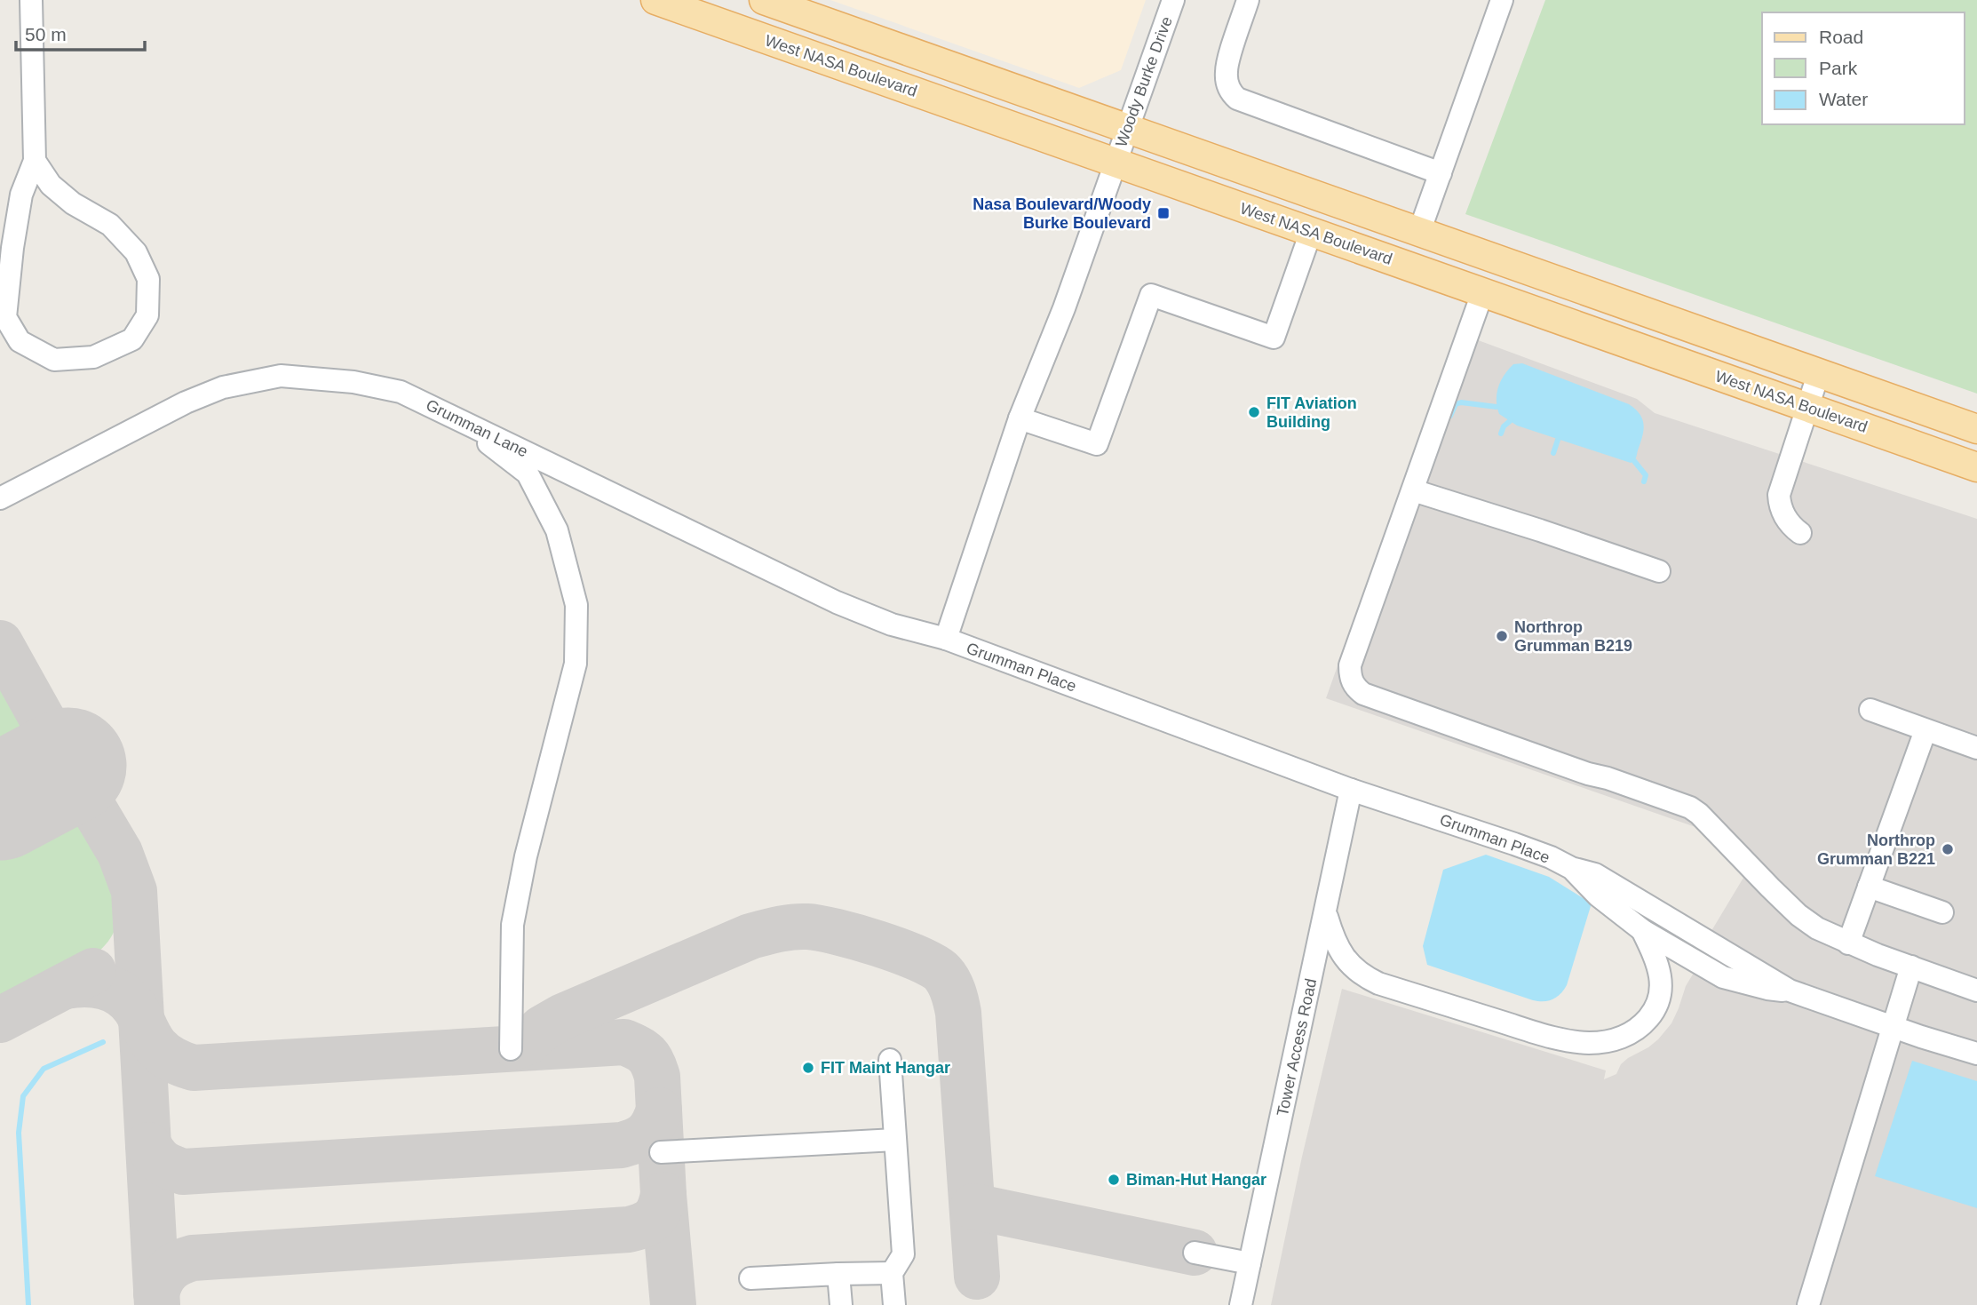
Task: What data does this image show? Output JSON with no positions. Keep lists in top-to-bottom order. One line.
{"streets":{"main road":["West NASA Boulevard"],"street":["Woody Burke Drive","Grumman Lane","Grumman Place","Tower Access Road"]},"crossings":[["West NASA Boulevard","Woody Burke Drive"],["West NASA Boulevard","Grumman Place"],["Woody Burke Drive","Grumman Place"],["Grumman Lane","Grumman Place"],["Grumman Place","Tower Access Road"]],"places":{"transit":["Nasa Boulevard/Woody Burke Boulevard"],"other":["FIT Aviation Building","Northrop Grumman B219","Northrop Grumman B221","FIT Maint Hangar","Biman-Hut Hangar"]},"legend":["Road","Park","Water"],"scale_bar":"50 m"}
